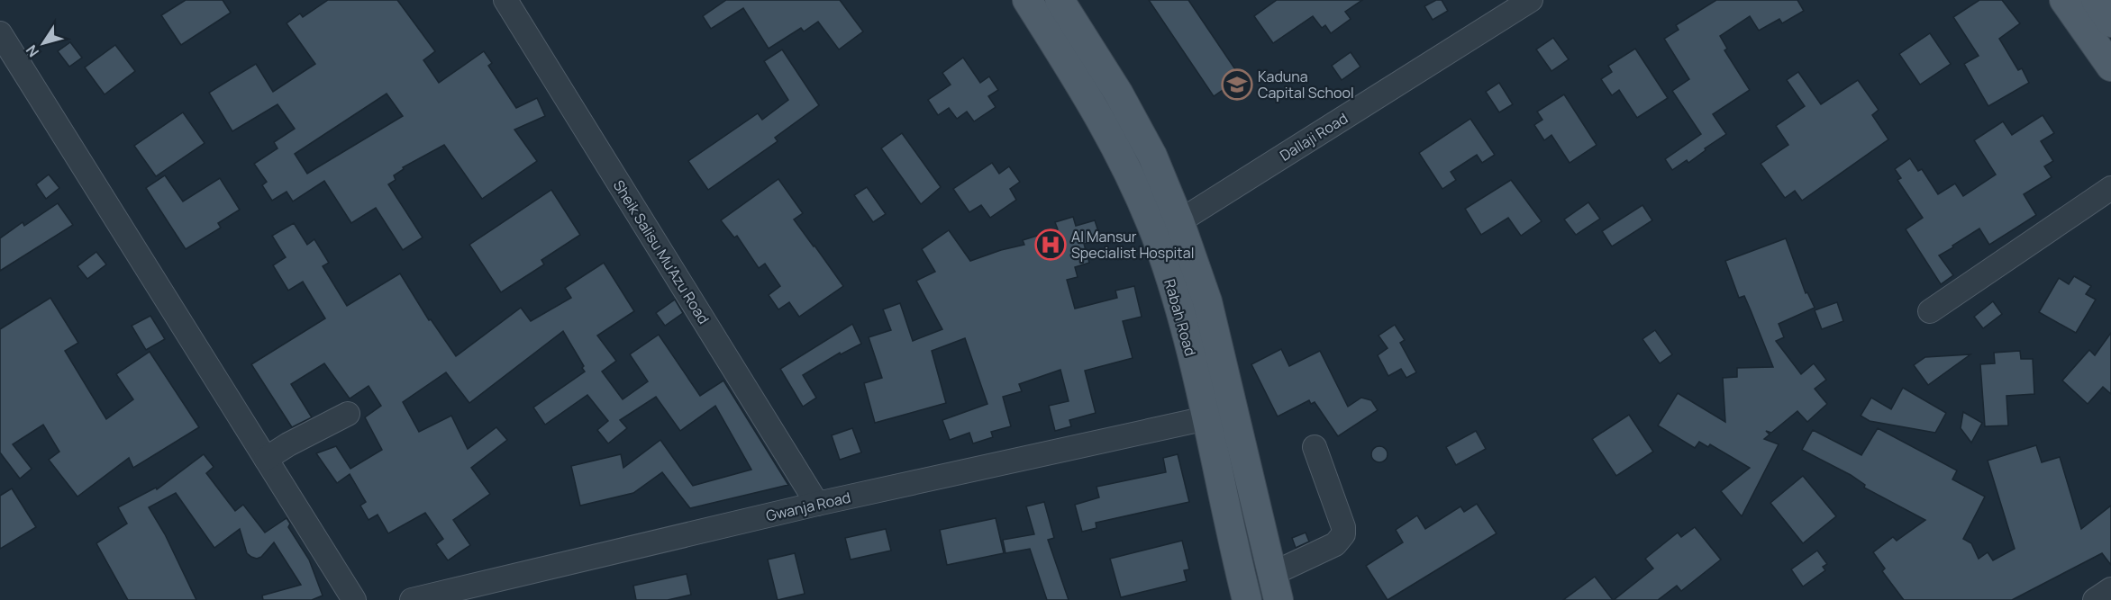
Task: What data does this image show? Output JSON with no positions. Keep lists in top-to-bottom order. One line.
{"streets":{"main road":["Rabah Road"],"street":["Dallaji Road","Sheik Salisu Mu'Azu Road","Gwanja Road"]},"crossings":[["Dallaji Road","Rabah Road"],["Sheik Salisu Mu'Azu Road","Gwanja Road"],["Rabah Road","Gwanja Road"]],"places":{"school or university":["Kaduna Capital School"],"hospital":["Al Mansur Specialist Hospital"]},"north":"bottom left"}
